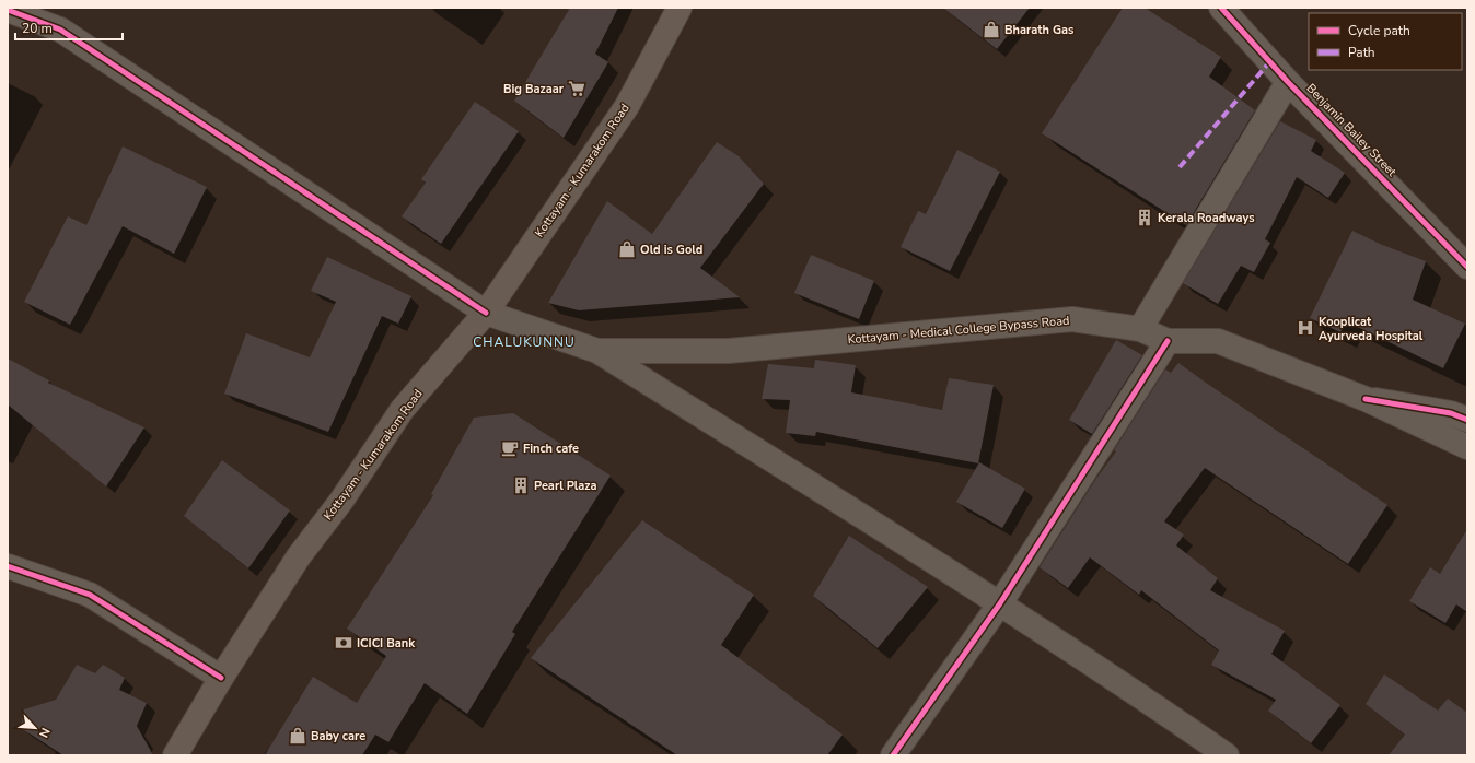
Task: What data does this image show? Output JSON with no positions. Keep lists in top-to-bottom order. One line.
{"streets":{"main road":["Kottayam - Kumarakom Road"],"street":["Benjamin Bailey Street","Kottayam - Medical College Bypass Road"]},"crossings":[["Kottayam - Kumarakom Road","Kottayam - Medical College Bypass Road"]],"districts":["CHALUKUNNU"],"places":{"shop":["Bharath Gas","Old is Gold","Baby care"],"supermarket":["Big Bazaar"],"building":["Kerala Roadways","Pearl Plaza"],"hospital":["Kooplicat Ayurveda Hospital"],"cafe":["Finch cafe"],"bank":["ICICI Bank"]},"legend":["Cycle path","Path"],"scale_bar":"20 m","north":"bottom right"}
